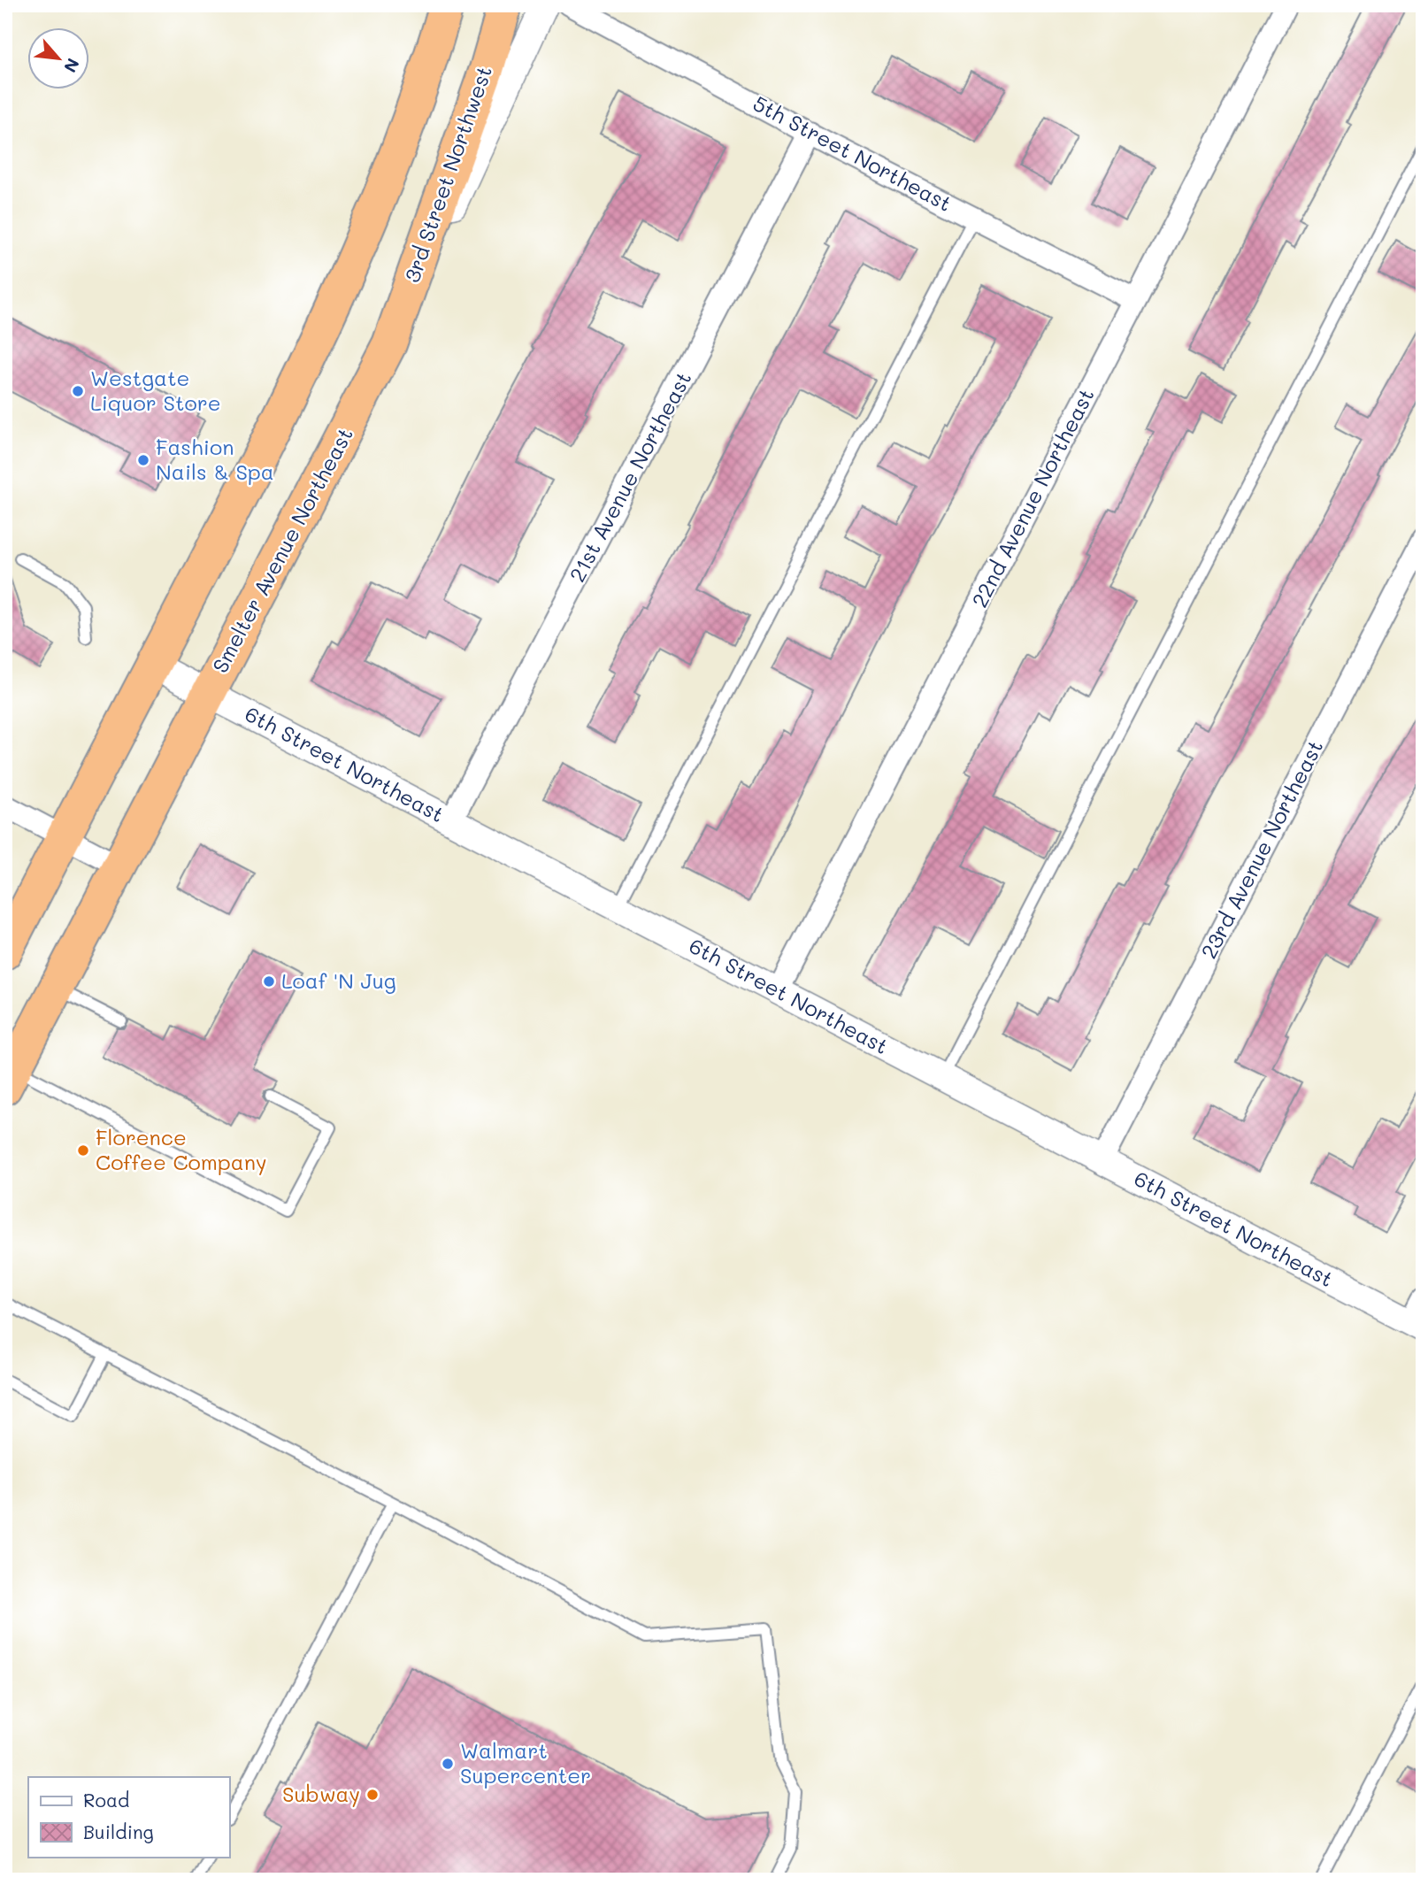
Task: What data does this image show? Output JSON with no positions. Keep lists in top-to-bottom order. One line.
{"streets":{"highway":["3rd Street Northwest","Smelter Avenue Northeast"],"street":["5th Street Northeast","21st Avenue Northeast","22nd Avenue Northeast","6th Street Northeast","23rd Avenue Northeast"]},"crossings":[["5th Street Northeast","21st Avenue Northeast"],["5th Street Northeast","22nd Avenue Northeast"],["3rd Street Northwest","Smelter Avenue Northeast"],["21st Avenue Northeast","6th Street Northeast"],["22nd Avenue Northeast","6th Street Northeast"],["Smelter Avenue Northeast","6th Street Northeast"],["6th Street Northeast","23rd Avenue Northeast"]],"places":["Westgate Liquor Store","Fashion Nails & Spa","Loaf 'N Jug","Florence Coffee Company","Walmart Supercenter","Subway"],"legend":["Road","Building"],"north":"bottom right"}
